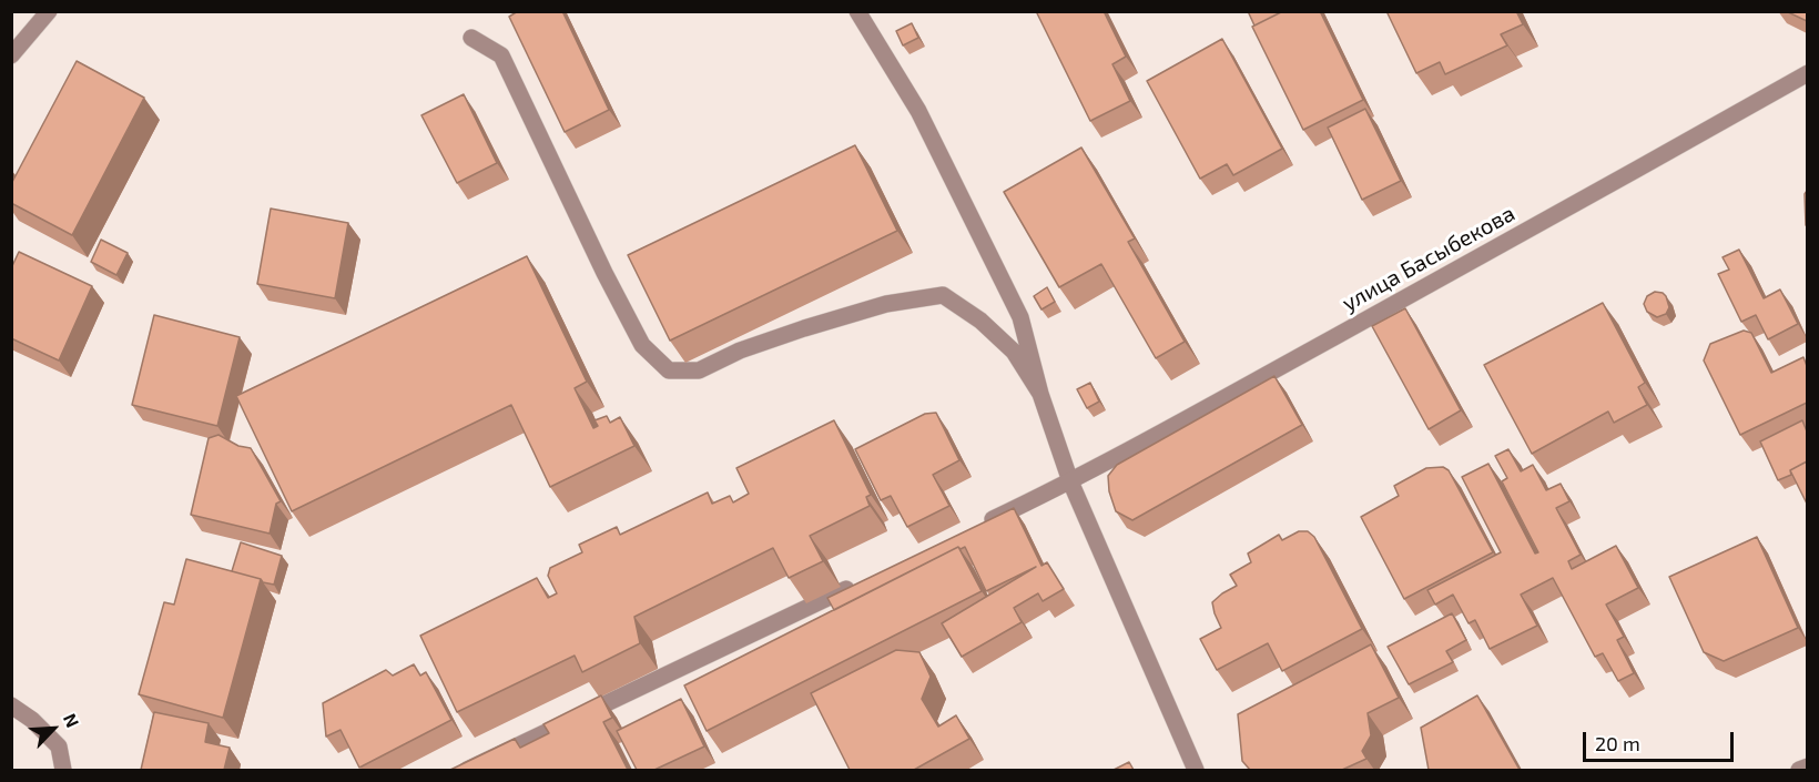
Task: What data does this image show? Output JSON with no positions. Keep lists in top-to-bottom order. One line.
{"streets":{"street":["улица Басыбекова"]},"scale_bar":"20 m","north":"top right"}
